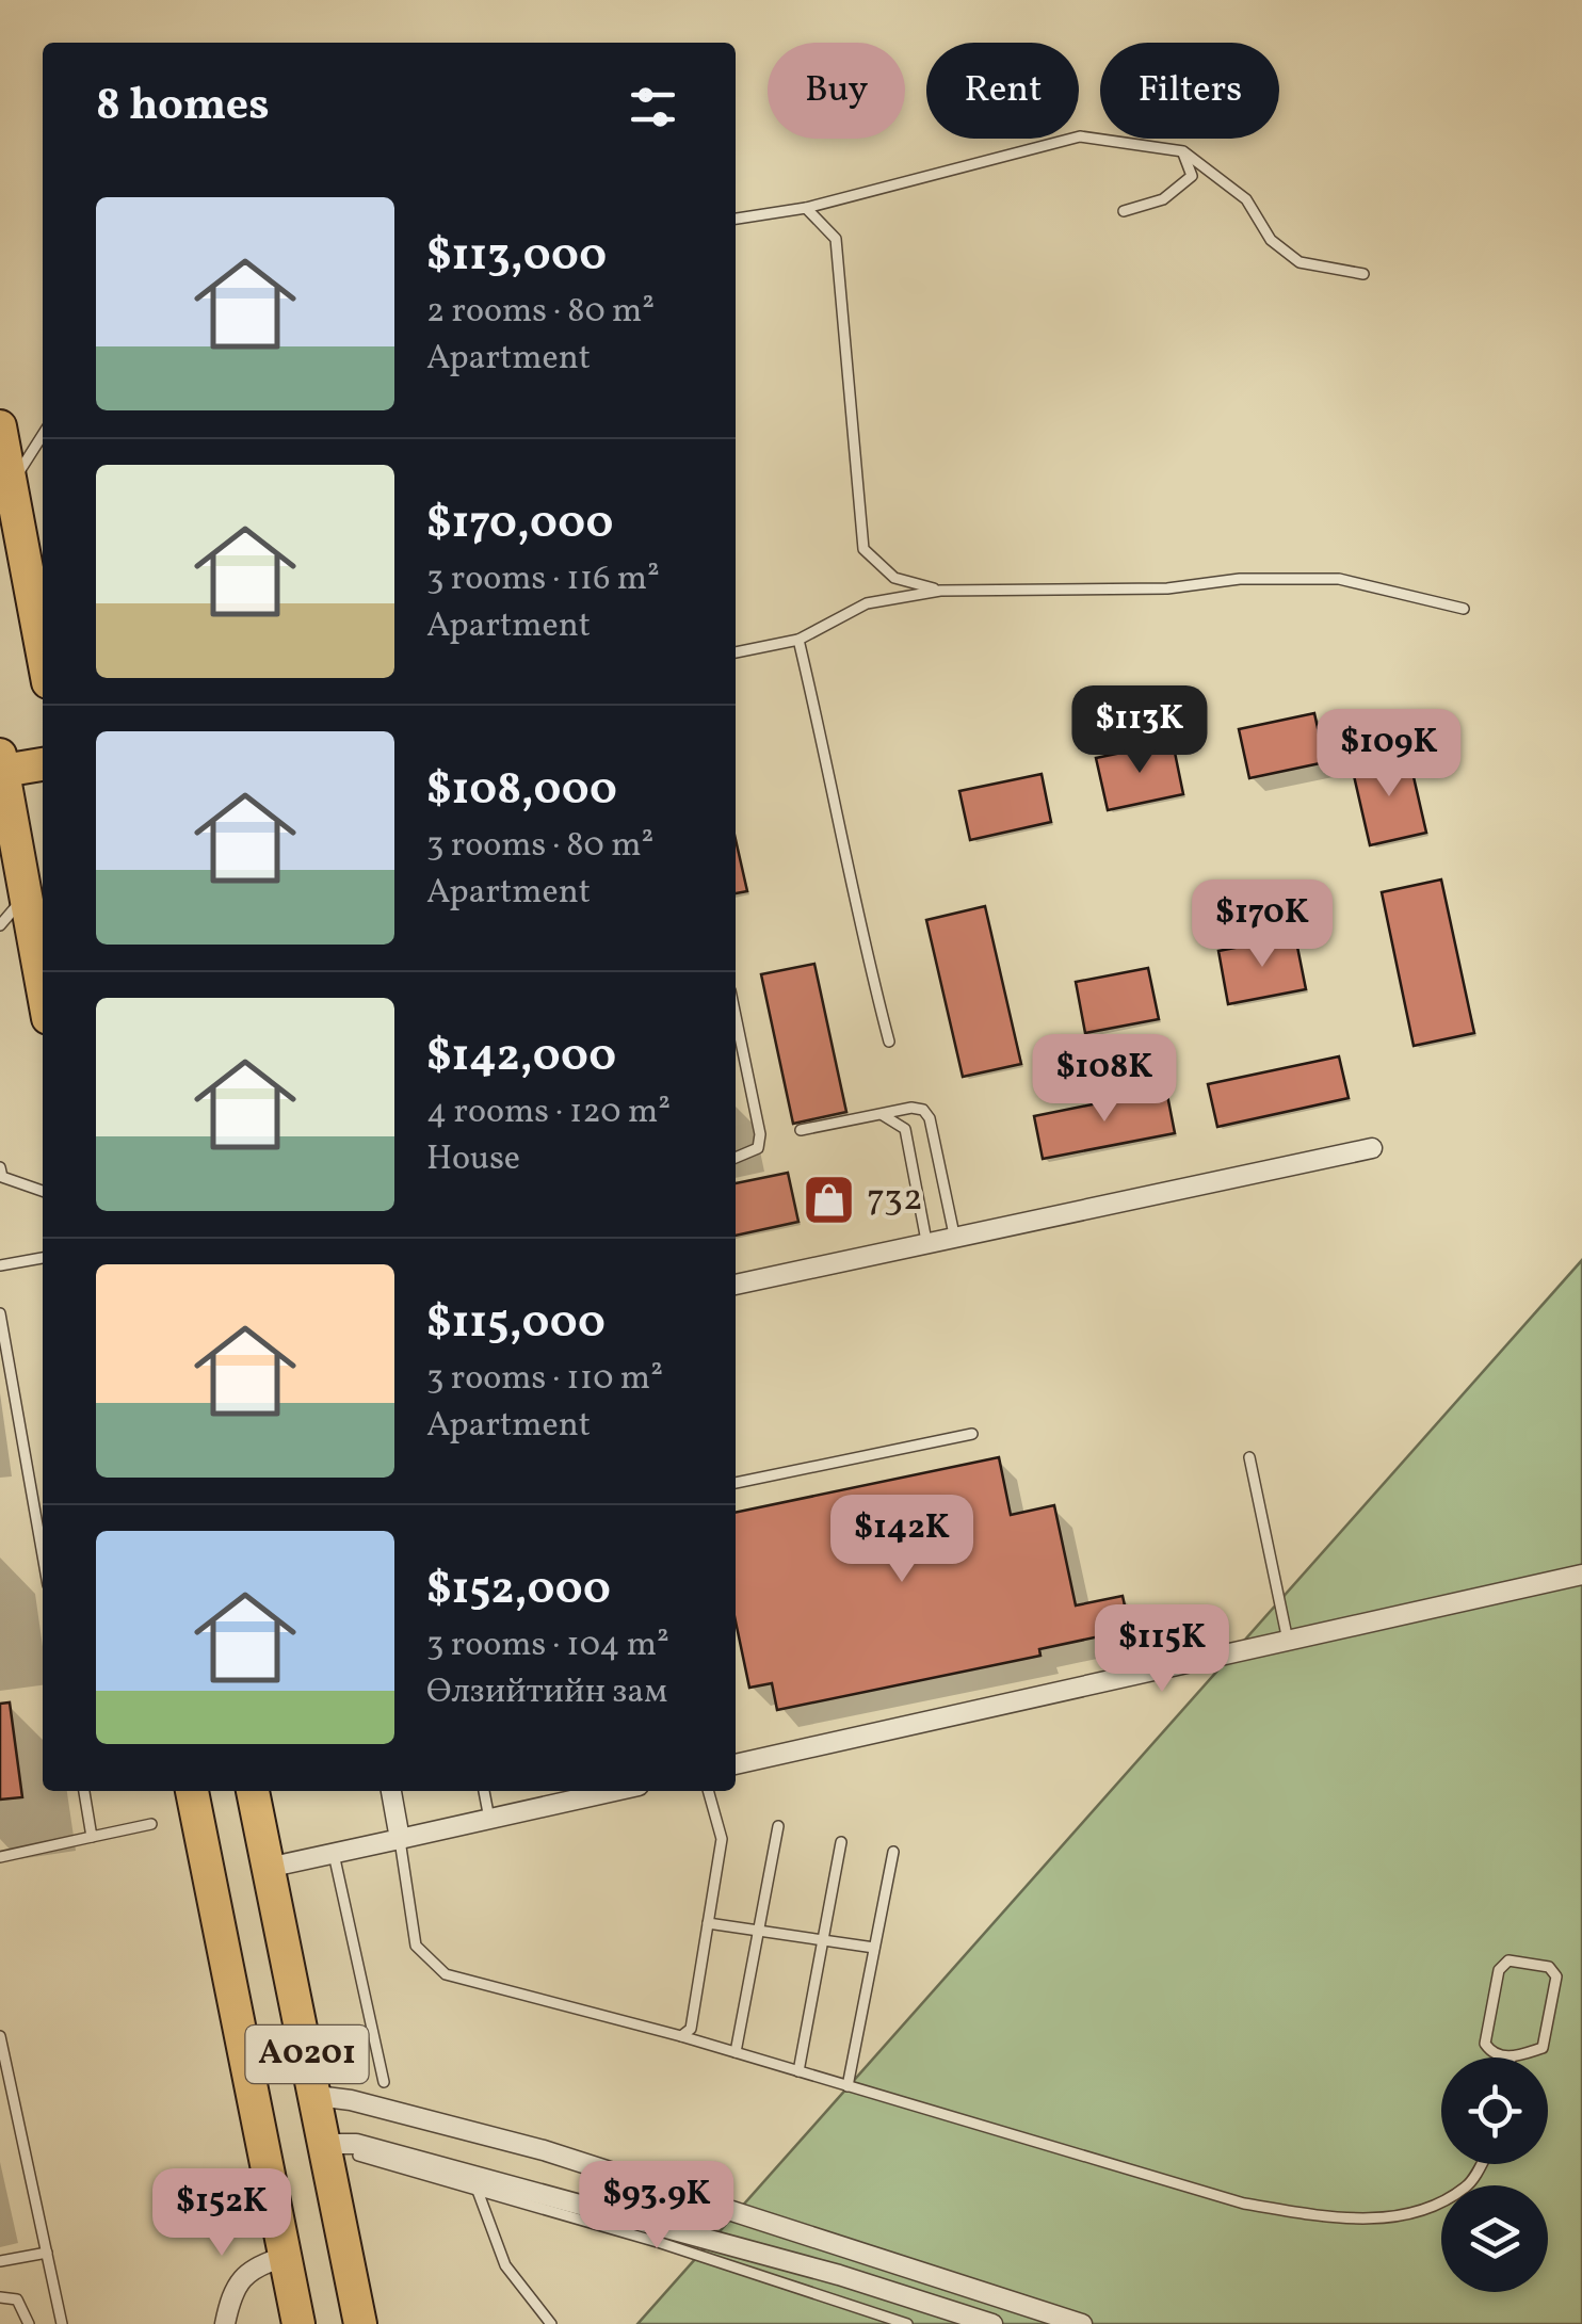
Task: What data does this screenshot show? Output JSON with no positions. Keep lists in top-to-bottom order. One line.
{"streets":{"highway":["A0201"]},"places":{"shop":["732"]},"page":{"chip":["Buy","Rent","Filters"],"heading":"8 homes","list":[{"name":"$113,000","note":"2 rooms · 80 m² · Apartment"},{"name":"$170,000","note":"3 rooms · 116 m² · Apartment"},{"name":"$108,000","note":"3 rooms · 80 m² · Apartment"},{"name":"$142,000","note":"4 rooms · 120 m² · House"},{"name":"$115,000","note":"3 rooms · 110 m² · Apartment"},{"name":"$152,000","note":"3 rooms · 104 m² · Өлзийтийн зам"}],"price":["$113K","$109K","$170K","$108K","$142K","$115K","$93.9K","$152K"]}}
